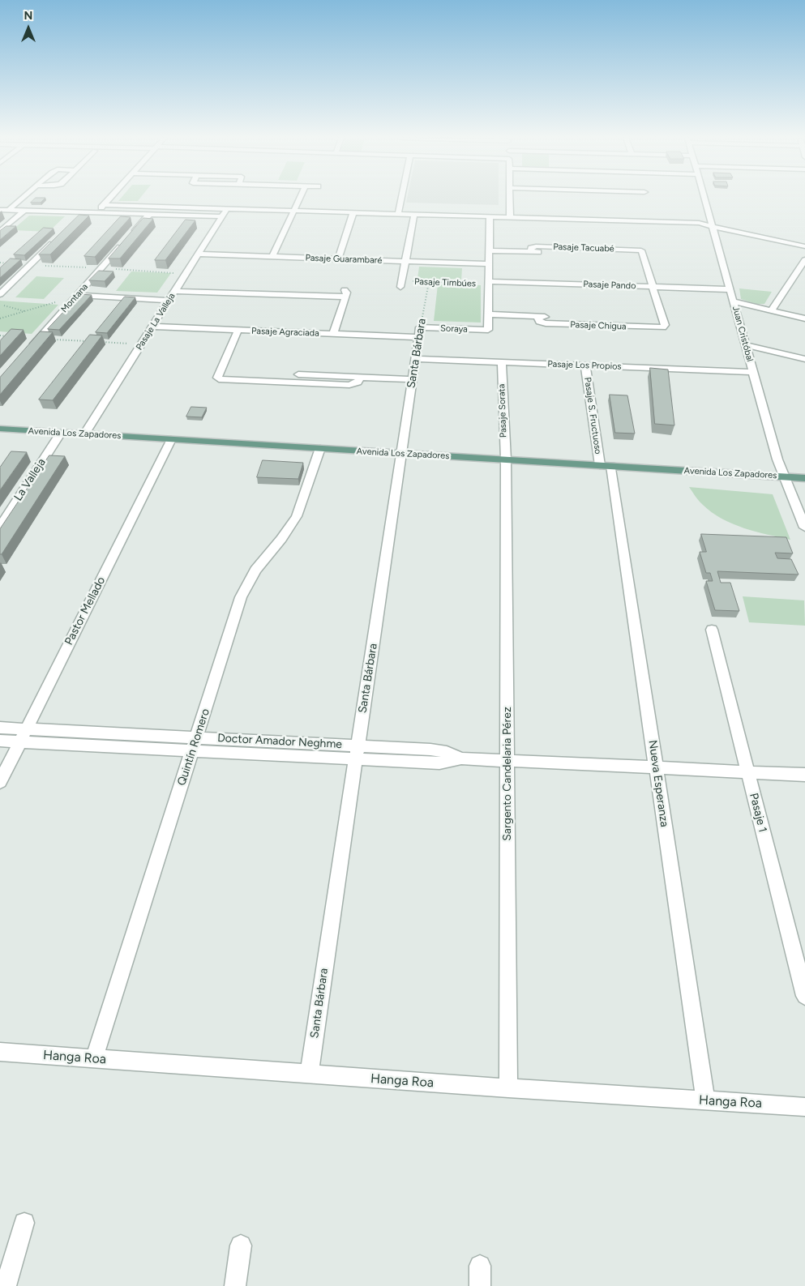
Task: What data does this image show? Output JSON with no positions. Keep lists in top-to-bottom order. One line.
{"streets":{"main road":["Avenida Los Zapadores"],"street":["Pasaje Tacuabé","Pasaje Guarambaré","Pasaje Timbúes","Pasaje Pando","Montana","Pasaje La Valleja","Pasaje Chigua","Soraya","Pasaje Agraciada","Juan Cristóbal","Santa Bárbara","Pasaje Los Propios","Pasaje Sorata","Pasaje S. Fructuoso","La Valleja","Pastor Mellado","Doctor Amador Neghme","Quintín Romero","Sargento Candelaria Pérez","Nueva Esperanza","Pasaje 1","Hanga Roa"]},"crossings":[["Pasaje Tacuabé","Pasaje Pando"],["Pasaje Tacuabé","Pasaje Chigua"],["Pasaje Guarambaré","Pasaje Timbúes"],["Pasaje Guarambaré","Pasaje La Valleja"],["Pasaje Timbúes","Pasaje Pando"],["Pasaje Timbúes","Santa Bárbara"],["Pasaje Pando","Pasaje Chigua"],["Pasaje Pando","Juan Cristóbal"],["Pasaje La Valleja","Pasaje Agraciada"],["Pasaje La Valleja","Avenida Los Zapadores"],["Pasaje Chigua","Soraya"],["Soraya","Pasaje Agraciada"],["Soraya","Santa Bárbara"],["Pasaje Agraciada","Santa Bárbara"],["Juan Cristóbal","Pasaje Los Propios"],["Juan Cristóbal","Avenida Los Zapadores"],["Santa Bárbara","Pasaje Los Propios"],["Santa Bárbara","Avenida Los Zapadores"],["Santa Bárbara","Doctor Amador Neghme"],["Santa Bárbara","Hanga Roa"],["Pasaje Los Propios","Pasaje Sorata"],["Pasaje Los Propios","Pasaje S. Fructuoso"],["Pasaje Sorata","Avenida Los Zapadores"],["Pasaje Sorata","Sargento Candelaria Pérez"],["Pasaje S. Fructuoso","Avenida Los Zapadores"],["Pasaje S. Fructuoso","Nueva Esperanza"],["Avenida Los Zapadores","La Valleja"],["Avenida Los Zapadores","Pastor Mellado"],["Avenida Los Zapadores","Quintín Romero"],["Avenida Los Zapadores","Sargento Candelaria Pérez"],["Avenida Los Zapadores","Nueva Esperanza"],["Pastor Mellado","Doctor Amador Neghme"],["Doctor Amador Neghme","Quintín Romero"],["Doctor Amador Neghme","Sargento Candelaria Pérez"],["Doctor Amador Neghme","Nueva Esperanza"],["Doctor Amador Neghme","Pasaje 1"],["Quintín Romero","Hanga Roa"],["Sargento Candelaria Pérez","Hanga Roa"],["Nueva Esperanza","Hanga Roa"]],"north":"top"}
